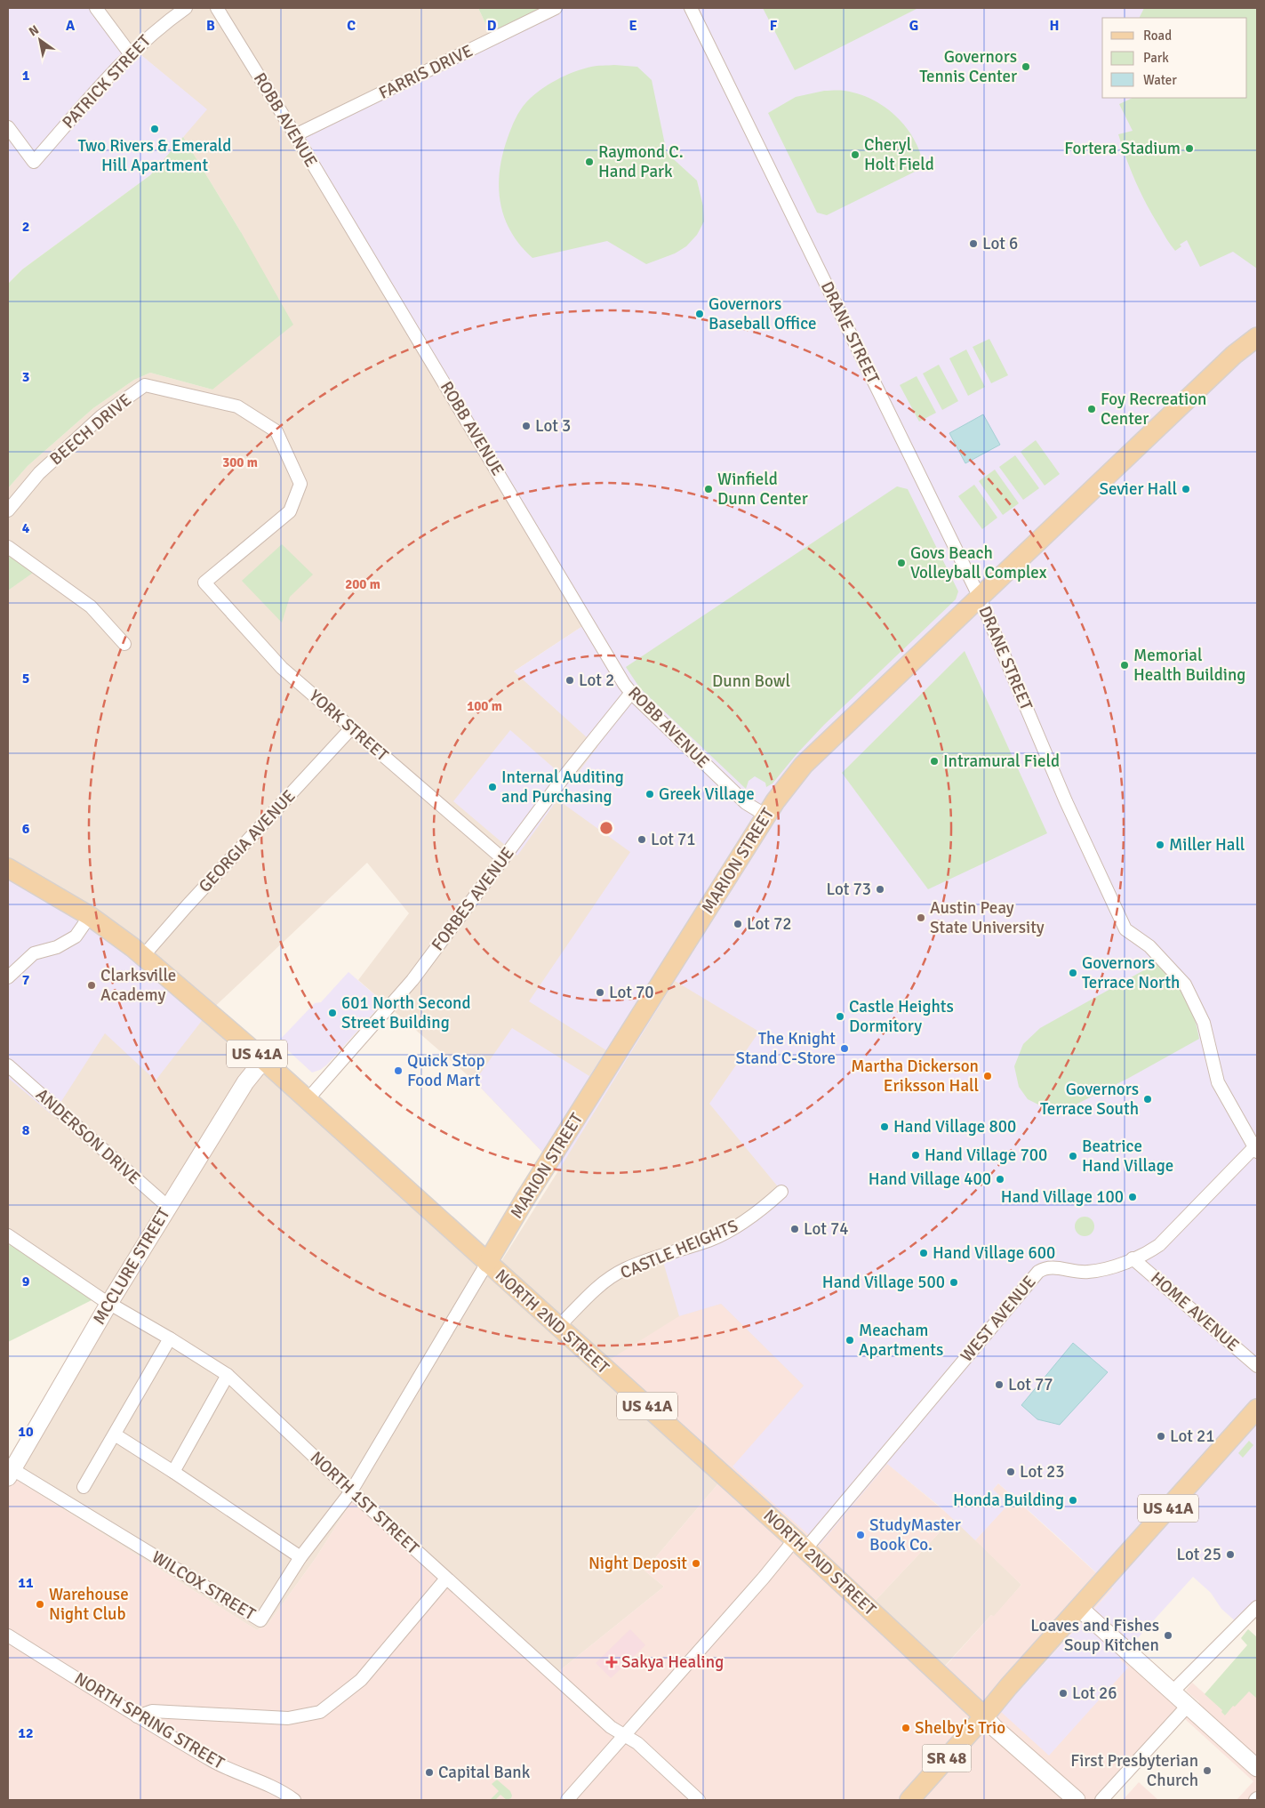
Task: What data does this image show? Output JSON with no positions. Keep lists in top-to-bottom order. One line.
{"streets":{"main road":["MARION STREET","US 41A","MCCLURE STREET","NORTH 2ND STREET","SR 48"],"street":["FARRIS DRIVE","PATRICK STREET","ROBB AVENUE","DRANE STREET","BEECH DRIVE","YORK STREET","GEORGIA AVENUE","FORBES AVENUE","ANDERSON DRIVE","CASTLE HEIGHTS","HOME AVENUE","WEST AVENUE","NORTH 1ST STREET","WILCOX STREET","NORTH SPRING STREET"]},"crossings":[["FARRIS DRIVE","ROBB AVENUE"],["ROBB AVENUE","MARION STREET"],["ROBB AVENUE","FORBES AVENUE"],["DRANE STREET","MARION STREET"],["DRANE STREET","WEST AVENUE"],["BEECH DRIVE","YORK STREET"],["YORK STREET","GEORGIA AVENUE"],["YORK STREET","FORBES AVENUE"],["GEORGIA AVENUE","NORTH 2ND STREET"],["MARION STREET","NORTH 2ND STREET"],["MARION STREET","NORTH 1ST STREET"],["MARION STREET","WILCOX STREET"],["FORBES AVENUE","NORTH 2ND STREET"],["US 41A","NORTH 2ND STREET"],["US 41A","SR 48"],["ANDERSON DRIVE","MCCLURE STREET"],["CASTLE HEIGHTS","NORTH 2ND STREET"],["MCCLURE STREET","NORTH 2ND STREET"],["MCCLURE STREET","NORTH 1ST STREET"],["MCCLURE STREET","WILCOX STREET"],["HOME AVENUE","WEST AVENUE"],["WEST AVENUE","NORTH 2ND STREET"],["WEST AVENUE","NORTH 1ST STREET"],["NORTH 2ND STREET","SR 48"],["NORTH 1ST STREET","WILCOX STREET"]],"parks":["Dunn Bowl"],"places":{"other":["Governors Tennis Center","Two Rivers & Emerald Hill Apartment","Fortera Stadium","Cheryl Holt Field","Raymond C. Hand Park","Lot 6","Governors Baseball Office","Foy Recreation Center","Lot 3","Winfield Dunn Center","Sevier Hall","Govs Beach Volleyball Complex","Memorial Health Building","Lot 2","Intramural Field","Internal Auditing and Purchasing","Greek Village","Lot 71","Miller Hall","Lot 73","Austin Peay State University","Lot 72","Governors Terrace North","Clarksville Academy","Lot 70","601 North Second Street Building","Castle Heights Dormitory","The Knight Stand C-Store","Quick Stop Food Mart","Martha Dickerson Eriksson Hall","Governors Terrace South","Hand Village 800","Hand Village 700","Beatrice Hand Village","Hand Village 400","Hand Village 100","Lot 74","Hand Village 600","Hand Village 500","Meacham Apartments","Lot 77","Lot 21","Lot 23","Honda Building","StudyMaster Book Co.","Lot 25","Night Deposit","Warehouse Night Club","Loaves and Fishes Soup Kitchen","Lot 26","Shelby's Trio","First Presbyterian Church","Capital Bank"],"health":["Sakya Healing"]},"legend":["Road","Park","Water"],"north":"top left","grid":{"columns":["A","B","C","D","E","F","G","H"],"rows":["1","2","3","4","5","6","7","8","9","10","11","12"]},"rings":["300 m","200 m","100 m"]}
